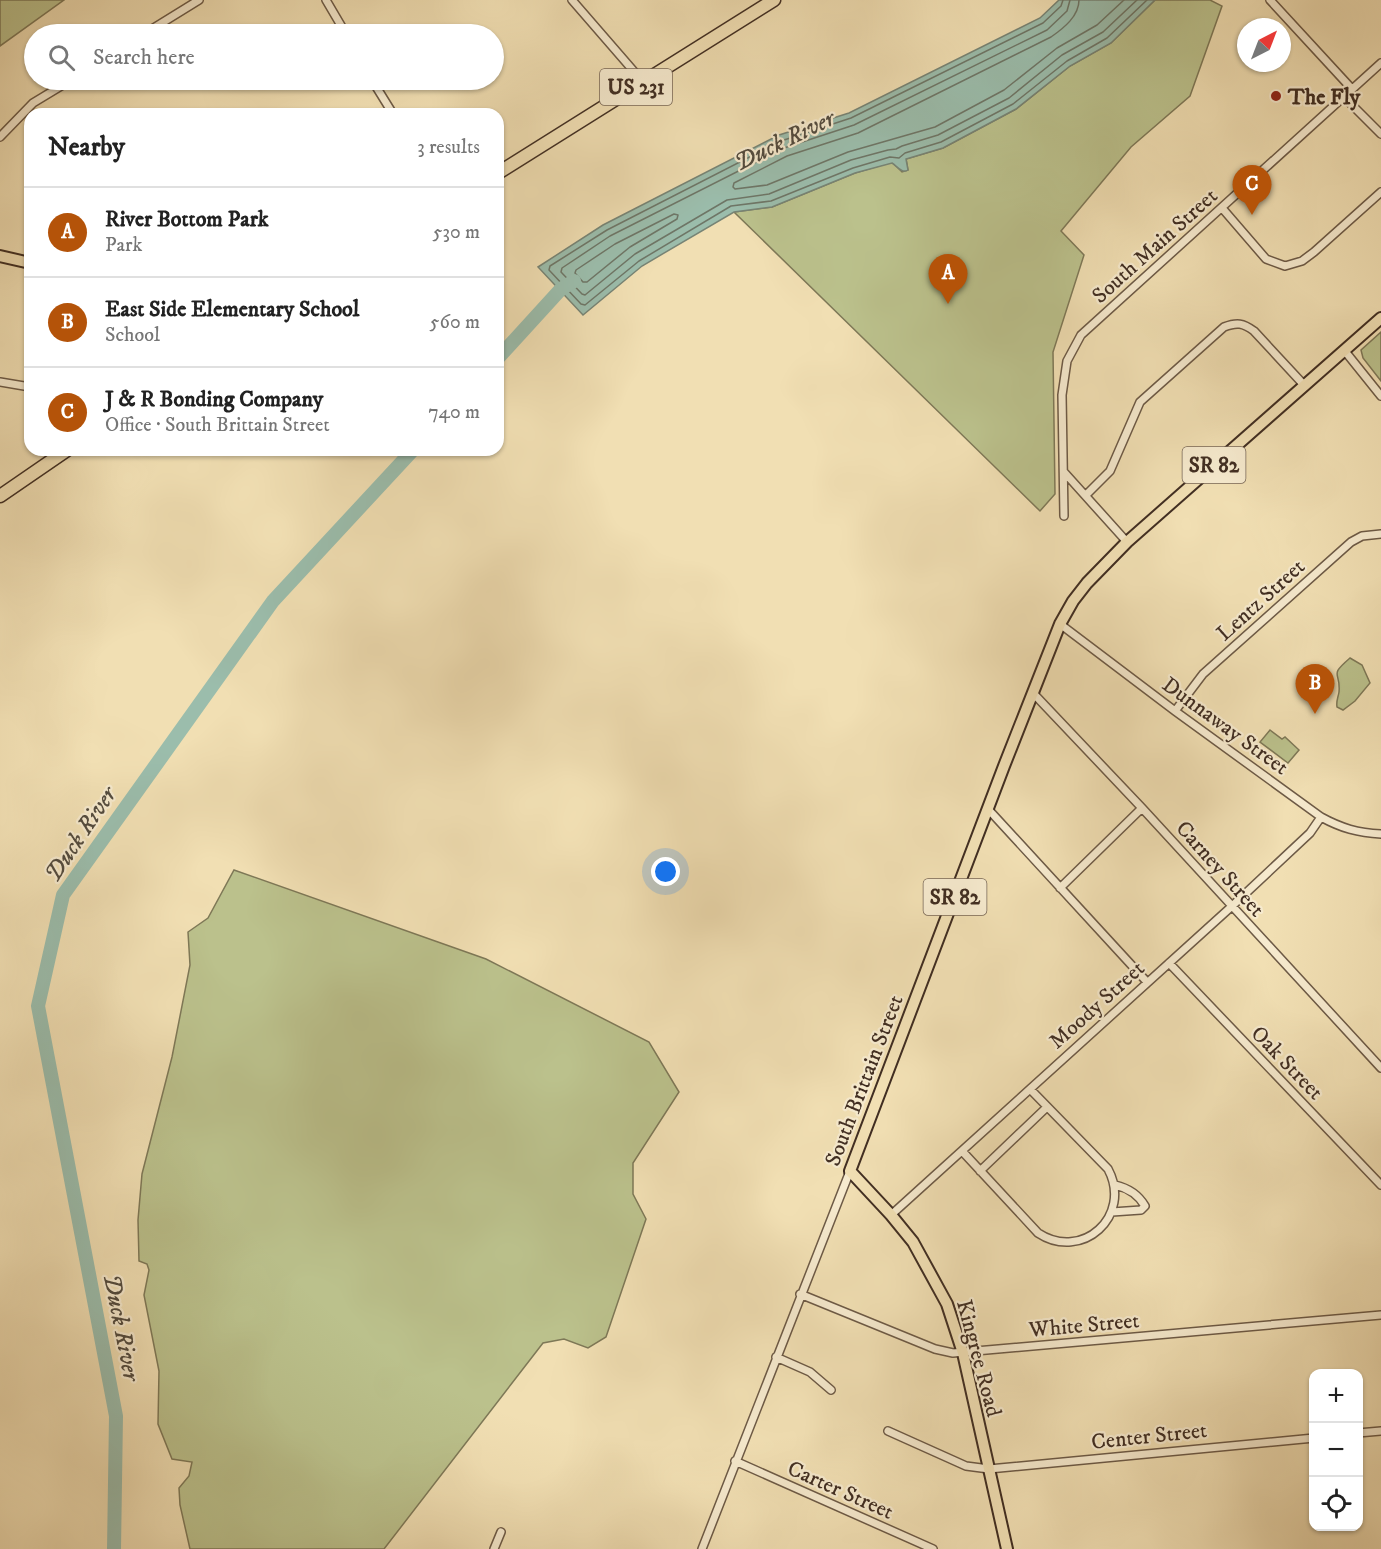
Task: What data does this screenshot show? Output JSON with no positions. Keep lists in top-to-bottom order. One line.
{"streets":{"highway":["US 231"],"main road":["SR 82","South Brittain Street","Kingree Road"],"street":["South Main Street","Lentz Street","Dunnaway Street","Carney Street","Moody Street","Oak Street","White Street","Center Street","Carter Street"]},"crossings":[["SR 82","Dunnaway Street"],["SR 82","South Brittain Street"],["Lentz Street","Dunnaway Street"],["Dunnaway Street","Moody Street"],["Dunnaway Street","South Brittain Street"],["Carney Street","Moody Street"],["Carney Street","South Brittain Street"],["Moody Street","Oak Street"],["Moody Street","Kingree Road"],["South Brittain Street","White Street"],["South Brittain Street","Kingree Road"],["South Brittain Street","Carter Street"],["White Street","Kingree Road"],["Kingree Road","Center Street"]],"water":["Duck River"],"places":["The Fly"],"north":"top right","page":{"search":"Search here","heading":["Nearby","3 results"],"pins":["C","A","B"],"list":[{"mark":"A","name":"River Bottom Park","note":"Park","value":"530 m"},{"mark":"B","name":"East Side Elementary School","note":"School","value":"560 m"},{"mark":"C","name":"J & R Bonding Company","note":"Office · South Brittain Street","value":"740 m"}],"map_buttons":["+","−"]}}
